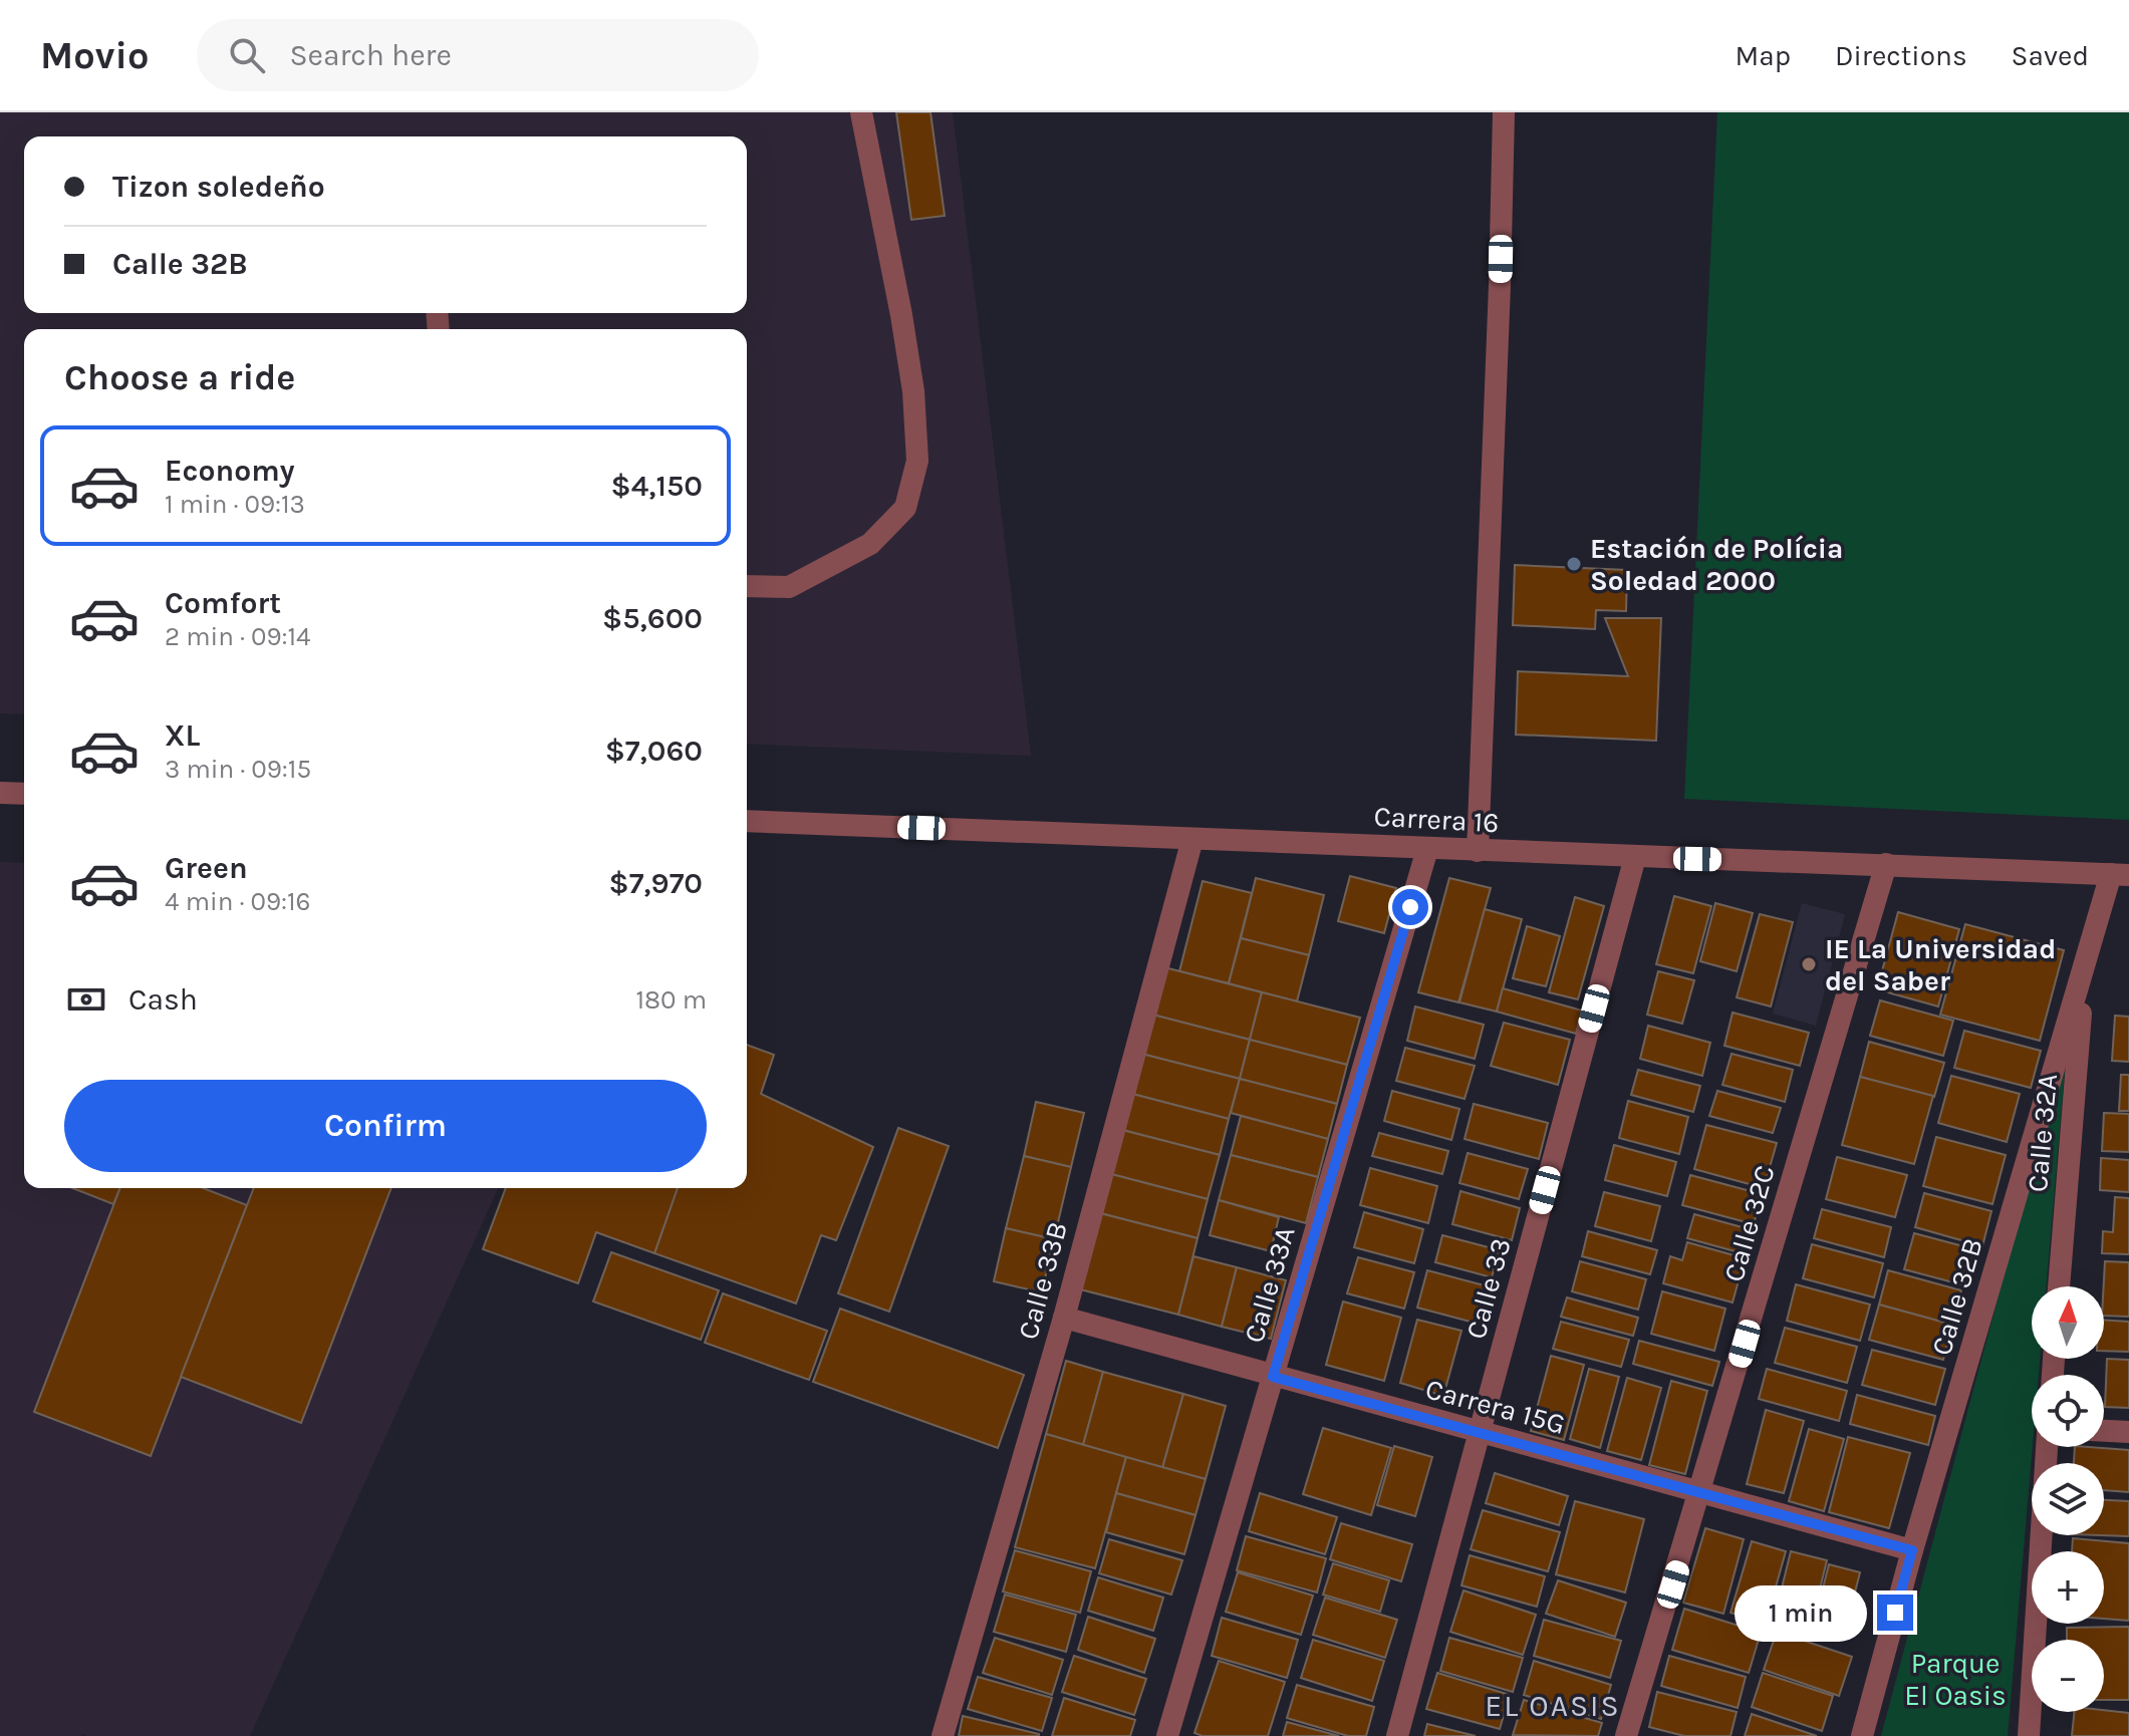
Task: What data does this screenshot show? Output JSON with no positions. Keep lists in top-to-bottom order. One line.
{"streets":{"street":["Carrera 16","Calle 32A","Calle 32C","Calle 33B","Calle 33A","Calle 33","Calle 32B","Carrera 15G"]},"crossings":[["Carrera 16","Calle 32C"],["Carrera 16","Calle 33B"],["Carrera 16","Calle 33A"],["Carrera 16","Calle 33"],["Carrera 16","Calle 32B"],["Calle 32A","Calle 32B"],["Calle 32C","Carrera 15G"],["Calle 33B","Carrera 15G"],["Calle 33A","Carrera 15G"],["Calle 33","Carrera 15G"],["Calle 32B","Carrera 15G"]],"districts":["EL OASIS"],"parks":["Parque El Oasis"],"places":["Estación de Polícia Soledad 2000","IE La Universidad del Saber"],"north":"top","page":{"header":"Movio","search":"Search here","nav":["Map","Directions","Saved"],"banner":["Tizon soledeño","Calle 32B"],"heading":"Choose a ride","list":[{"name":"Economy","note":"1 min · 09:13","value":"$4,150"},{"name":"Comfort","note":"2 min · 09:14","value":"$5,600"},{"name":"XL","note":"3 min · 09:15","value":"$7,060"},{"name":"Green","note":"4 min · 09:16","value":"$7,970"}],"pay":["Cash","180 m"],"buttons":"Confirm","map_buttons":["+","−"],"bubble":"1 min"}}
